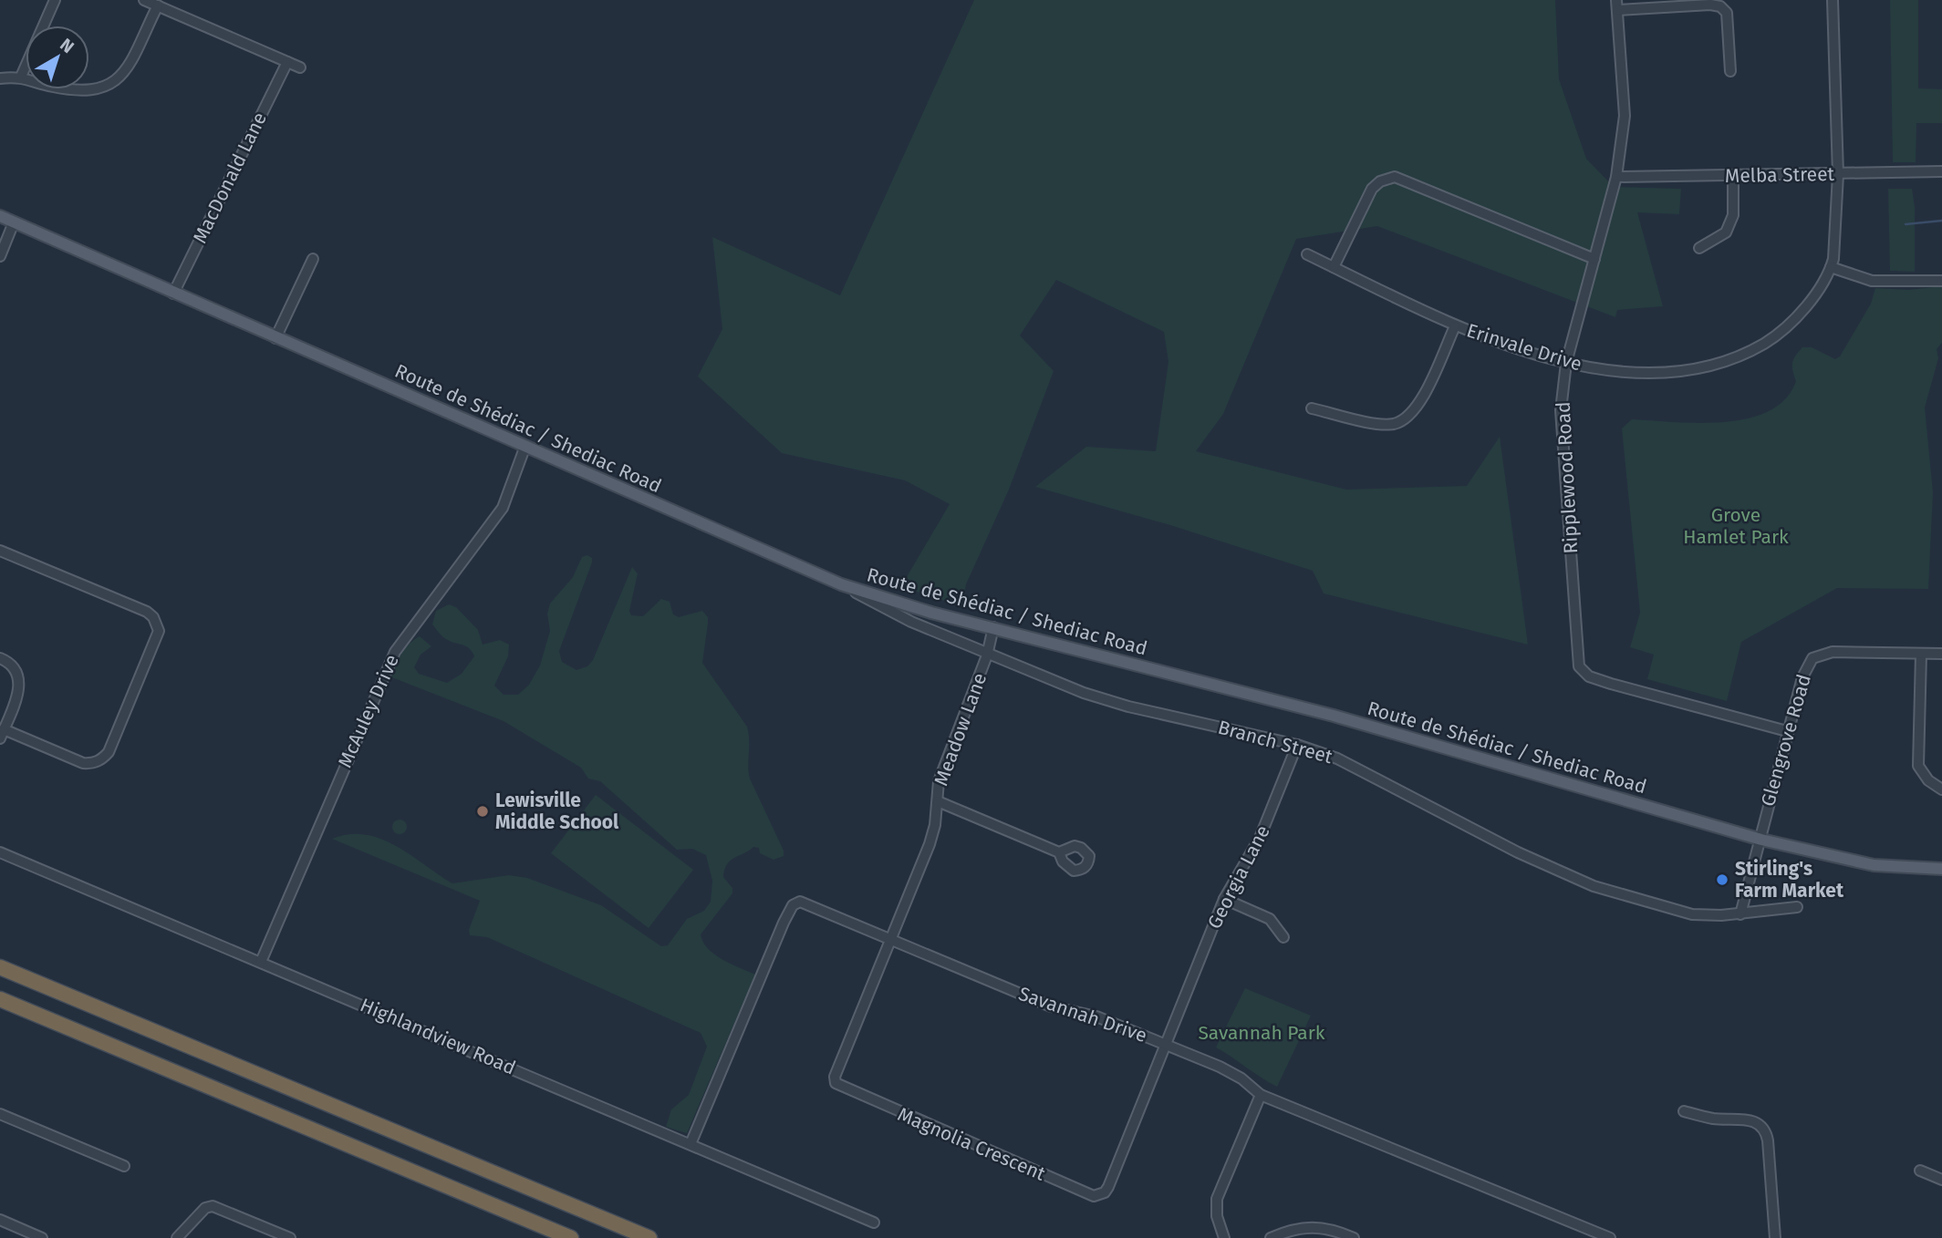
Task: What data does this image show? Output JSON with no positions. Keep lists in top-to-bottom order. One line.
{"streets":{"main road":["Route de Shédiac / Shediac Road"],"street":["Melba Street","MacDonald Lane","Erinvale Drive","Ripplewood Road","McAuley Drive","Meadow Lane","Glengrove Road","Branch Street","Georgia Lane","Savannah Drive","Highlandview Road","Magnolia Crescent"]},"crossings":[["Melba Street","Erinvale Drive"],["Melba Street","Ripplewood Road"],["MacDonald Lane","Route de Shédiac / Shediac Road"],["Erinvale Drive","Ripplewood Road"],["Route de Shédiac / Shediac Road","McAuley Drive"],["Route de Shédiac / Shediac Road","Meadow Lane"],["Route de Shédiac / Shediac Road","Glengrove Road"],["Route de Shédiac / Shediac Road","Branch Street"],["Ripplewood Road","Glengrove Road"],["McAuley Drive","Highlandview Road"],["Meadow Lane","Branch Street"],["Meadow Lane","Savannah Drive"],["Meadow Lane","Magnolia Crescent"],["Branch Street","Georgia Lane"],["Georgia Lane","Savannah Drive"],["Georgia Lane","Magnolia Crescent"],["Savannah Drive","Highlandview Road"],["Savannah Drive","Magnolia Crescent"]],"parks":["Grove Hamlet Park","Savannah Park"],"places":["Lewisville Middle School","Stirling's Farm Market"],"north":"top right"}
